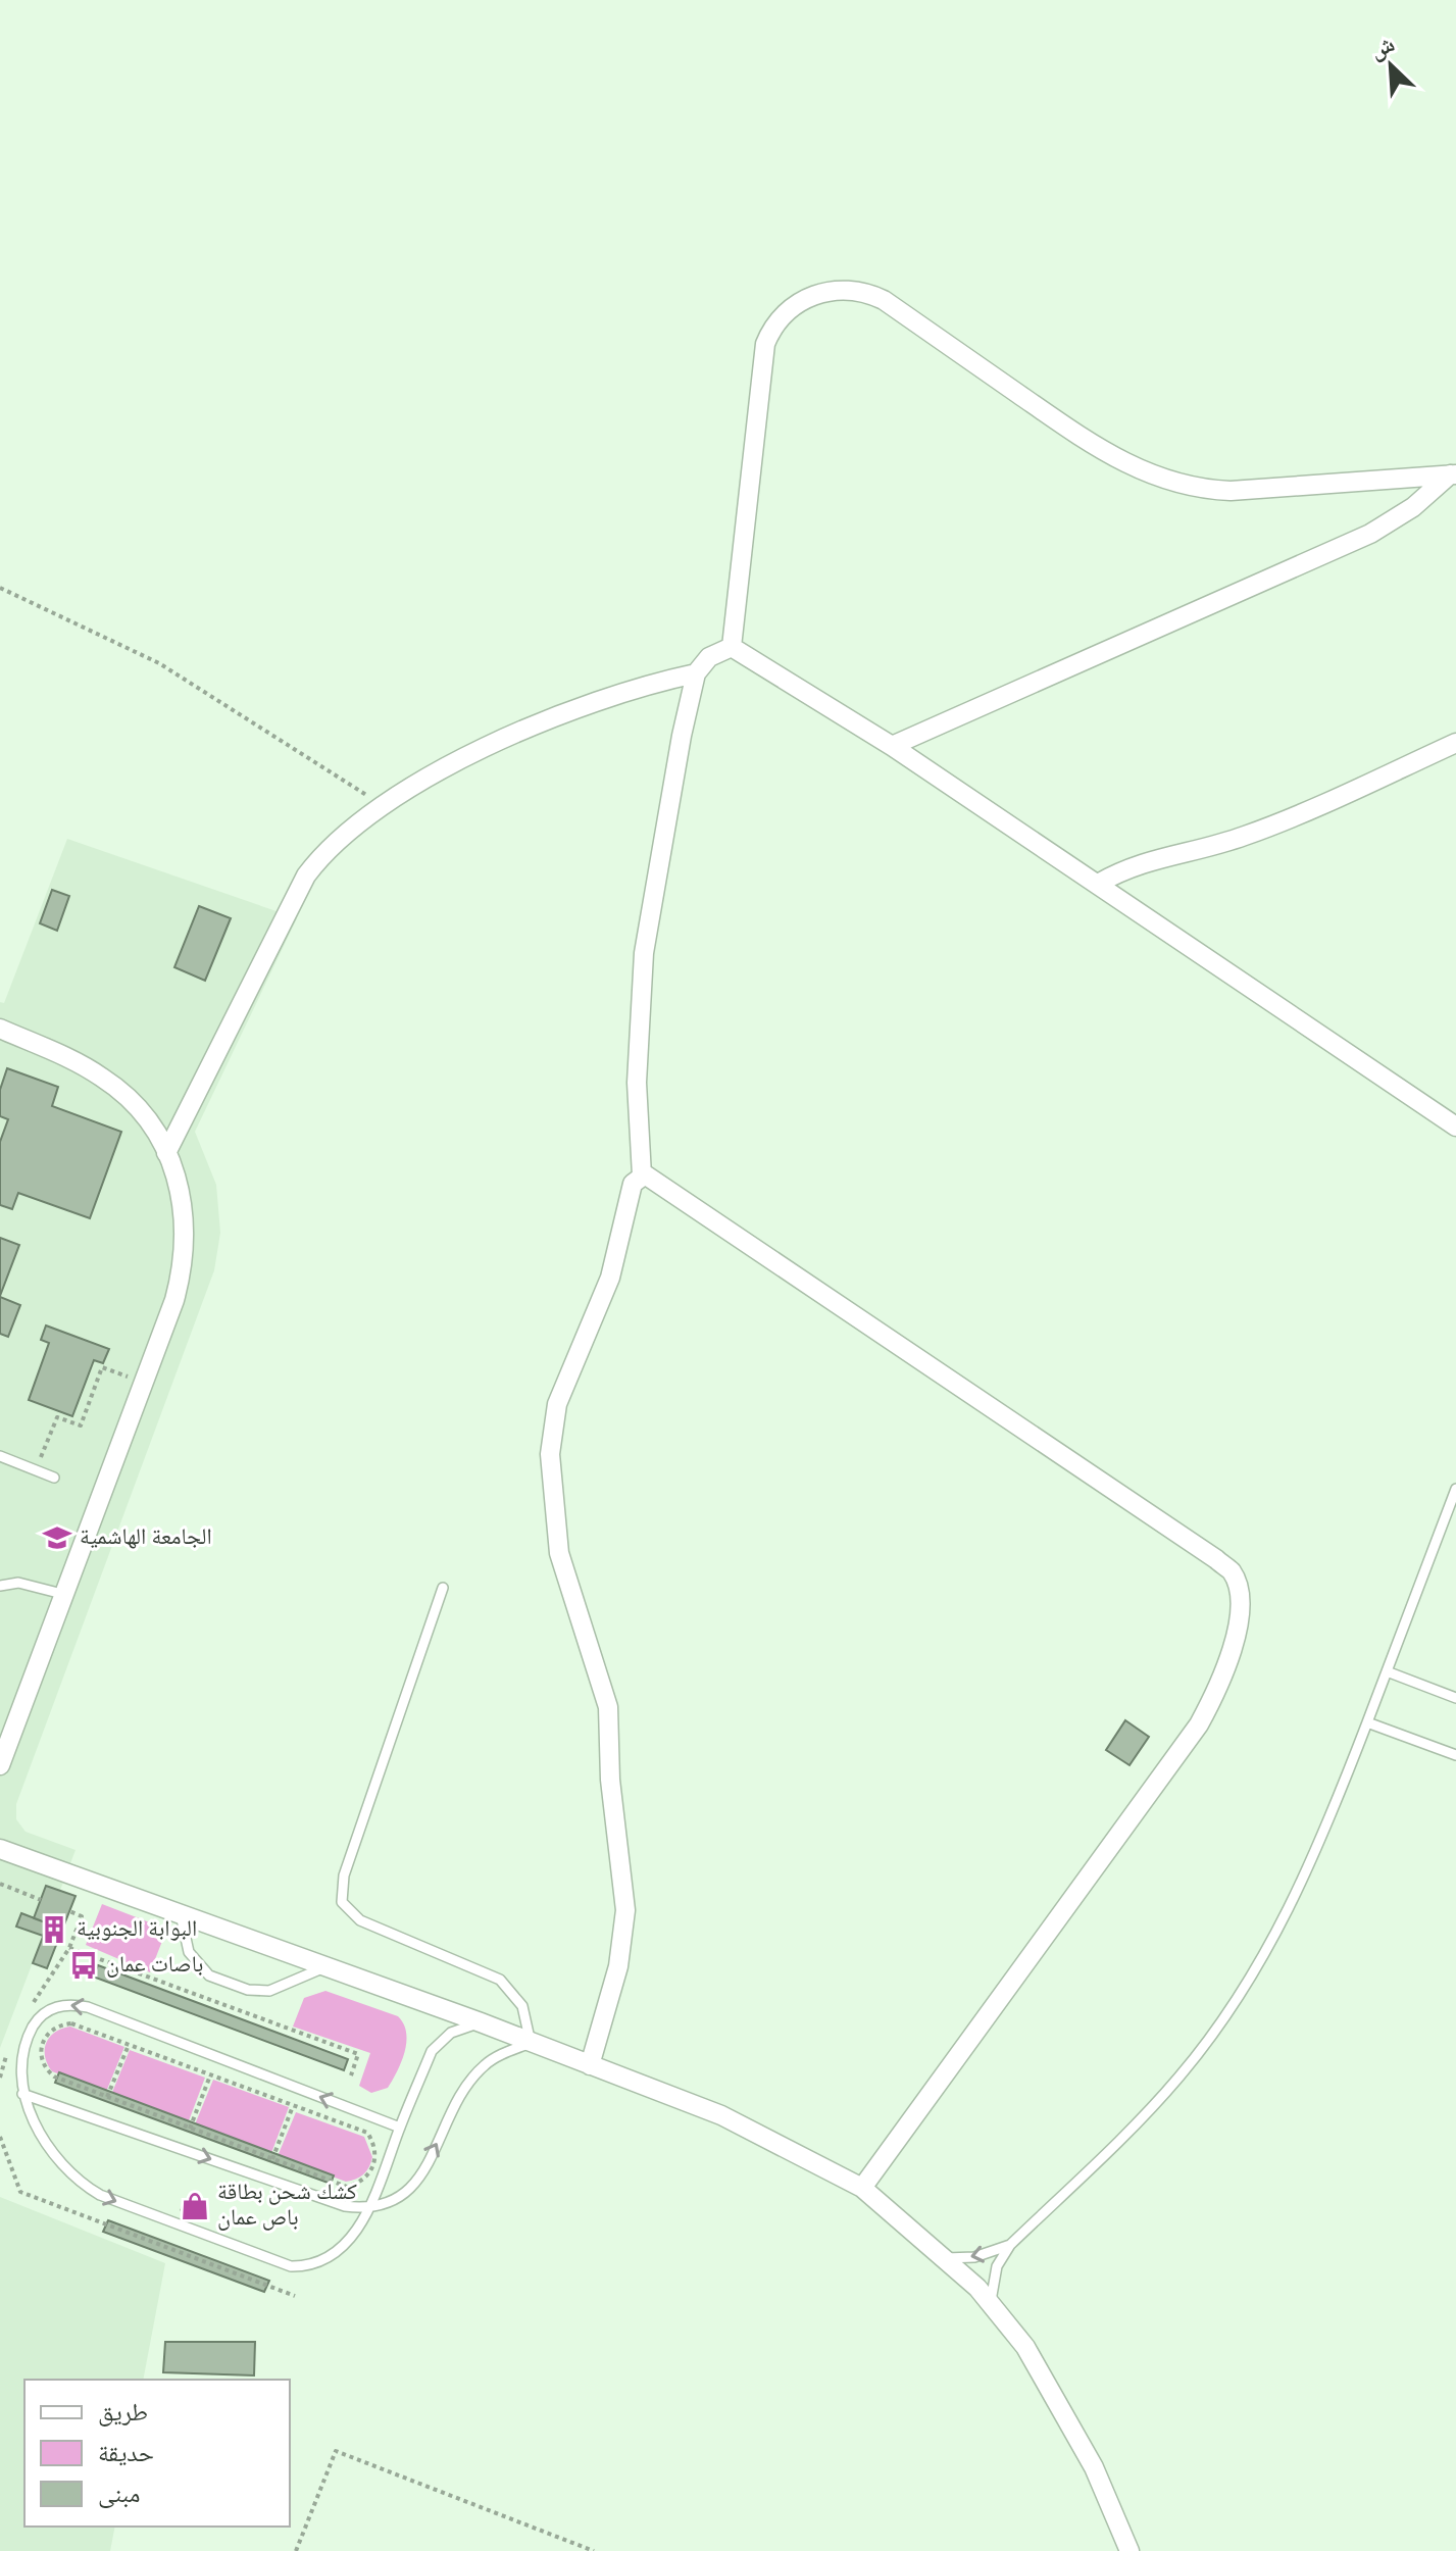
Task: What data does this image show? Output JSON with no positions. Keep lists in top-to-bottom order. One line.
{"places":{"school or university":["الجامعة الهاشمية"],"building":["البوابة الجنوبية"],"bus stop":["باصات عمان"],"shop":["كشك شحن بطاقة باص عمان"]},"legend":["طريق","حديقة","مبنى"],"north":"top left"}
